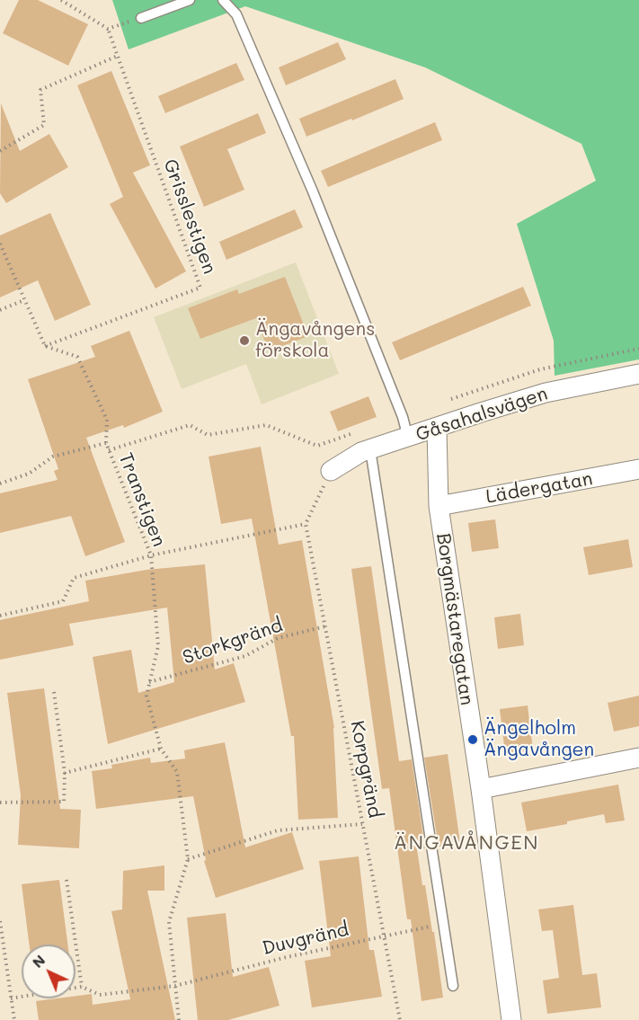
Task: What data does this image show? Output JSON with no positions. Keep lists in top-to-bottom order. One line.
{"streets":{"street":["Gåsahalsvägen","Lädergatan","Borgmästaregatan"],"path":["Grisslestigen","Transtigen","Storkgränd","Korpgränd","Duvgränd"]},"crossings":[["Grisslestigen","Transtigen"],["Gåsahalsvägen","Borgmästaregatan"],["Lädergatan","Borgmästaregatan"],["Transtigen","Storkgränd"],["Transtigen","Duvgränd"],["Storkgränd","Korpgränd"],["Korpgränd","Duvgränd"]],"districts":["ÄNGAVÅNGEN"],"places":["Ängavångens förskola","Ängelholm Ängavången"],"north":"top left"}
